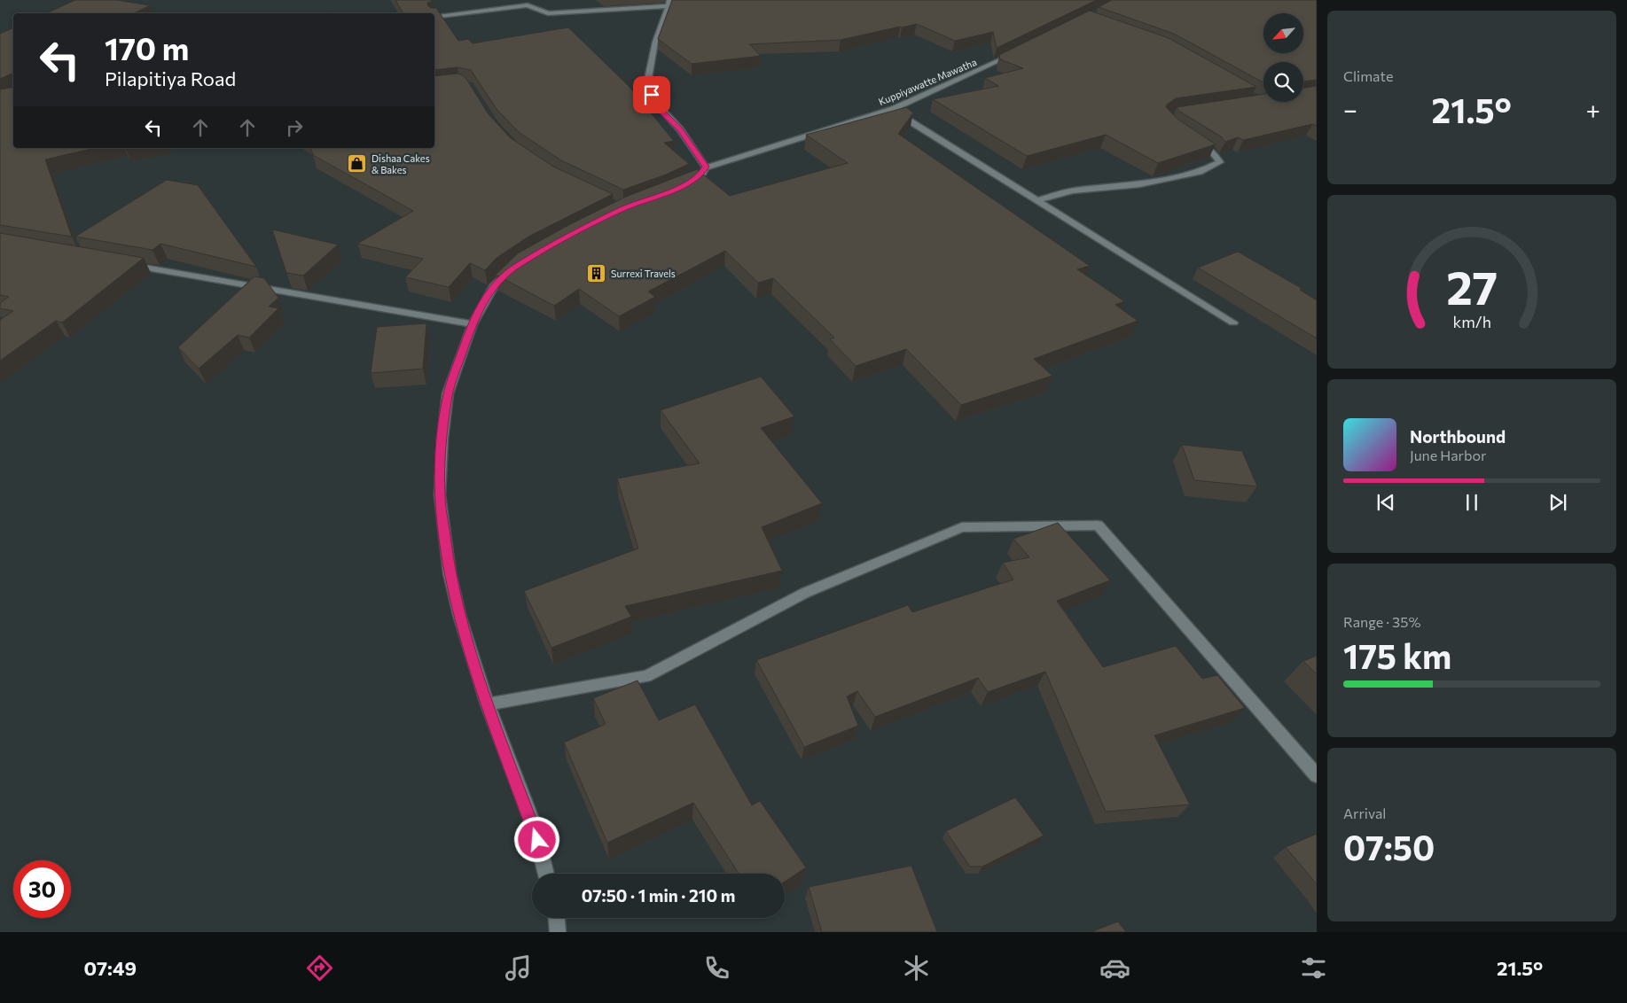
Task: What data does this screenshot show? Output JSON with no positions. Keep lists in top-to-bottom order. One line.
{"streets":{"street":["Kuppiyawatte Mawatha"]},"places":{"shop":["Dishaa Cakes & Bakes"],"building":["Surrexi Travels"]},"north":"bottom left","page":{"tile":["Climate",["Range · 35%","175 km"],["Arrival","07:50"]],"turn":["170 m","Pilapitiya Road"],"heat":["−","21.5°","+"],"song":["Northbound","June Harbor"],"limit":"30","trip":"07:50 · 1 min · 210 m","tabs":["07:49","21.5°"],"gauge":["27","km/h"]}}
